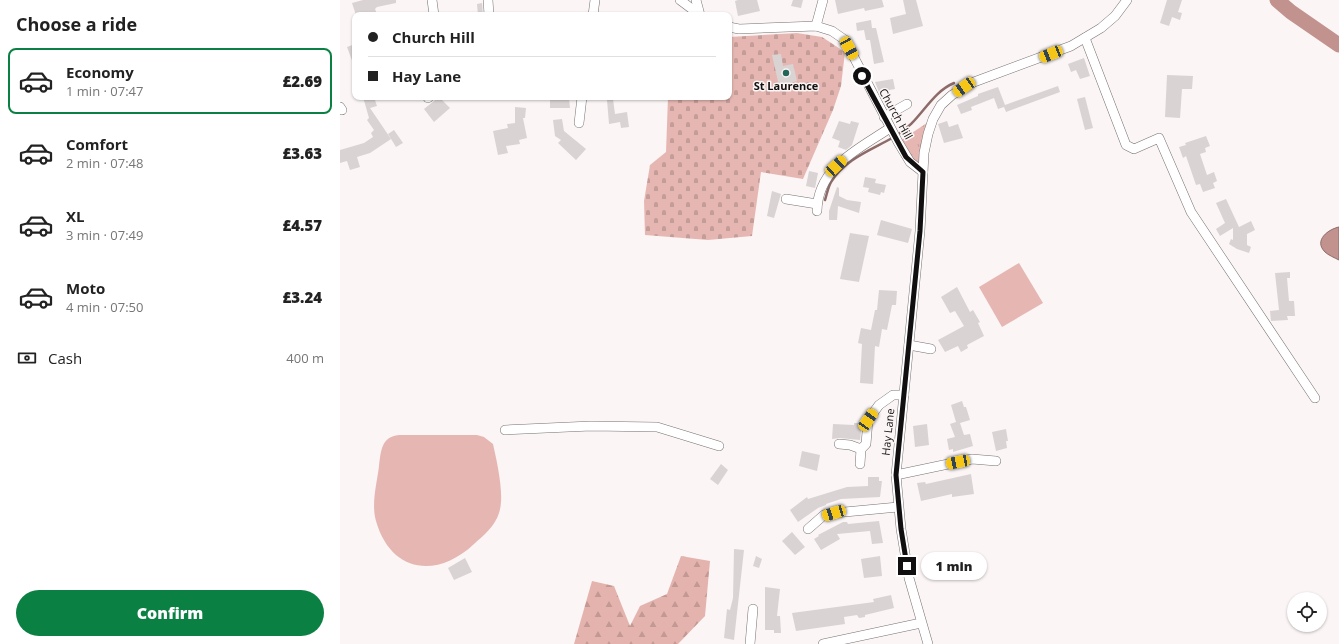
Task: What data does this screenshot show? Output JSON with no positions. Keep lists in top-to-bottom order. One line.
{"streets":{"street":["Church Hill","Hay Lane"]},"crossings":[["Church Hill","Hay Lane"]],"places":["St Laurence"],"page":{"heading":"Choose a ride","banner":["Church Hill","Hay Lane"],"list":[{"name":"Economy","note":"1 min · 07:47","value":"£2.69"},{"name":"Comfort","note":"2 min · 07:48","value":"£3.63"},{"name":"XL","note":"3 min · 07:49","value":"£4.57"},{"name":"Moto","note":"4 min · 07:50","value":"£3.24"}],"pay":["Cash","400 m"],"bubble":"1 min","buttons":"Confirm"}}
